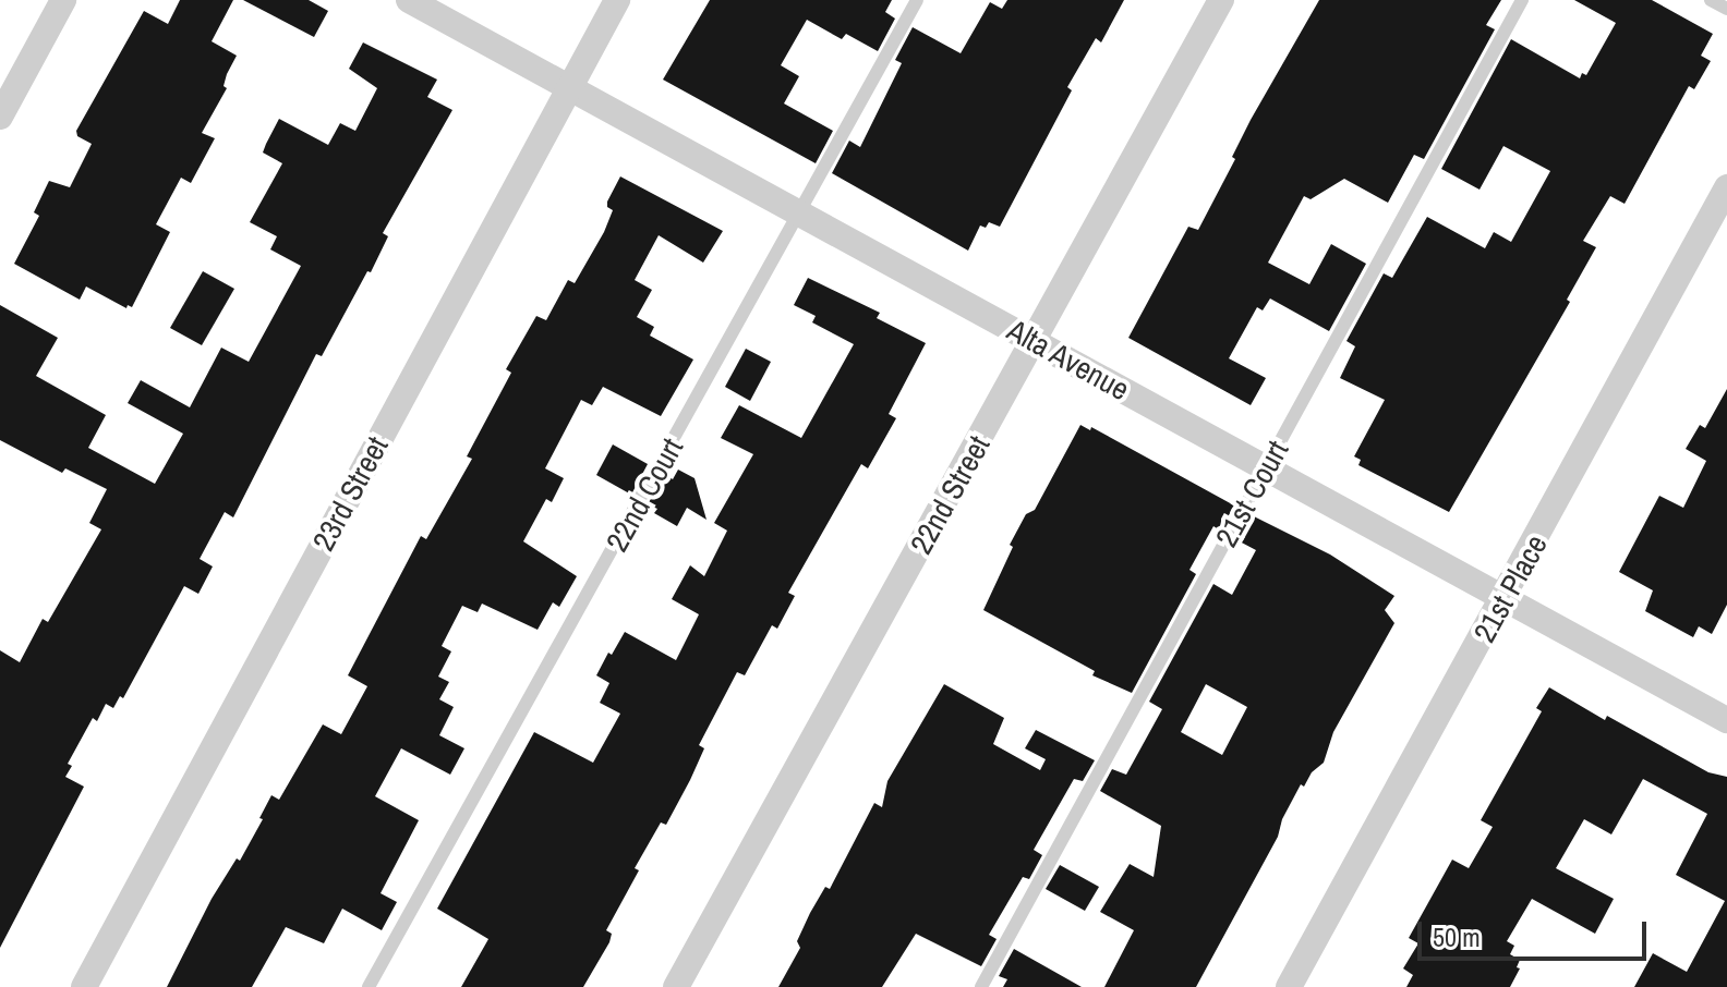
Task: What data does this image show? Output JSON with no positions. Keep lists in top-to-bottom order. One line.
{"streets":{"street":["Alta Avenue","23rd Street","22nd Street","21st Place"],"lane":["21st Court","22nd Court"]},"crossings":[["Alta Avenue","23rd Street"],["Alta Avenue","21st Court"],["Alta Avenue","22nd Court"],["Alta Avenue","22nd Street"],["Alta Avenue","21st Place"]],"scale_bar":"50 m"}
